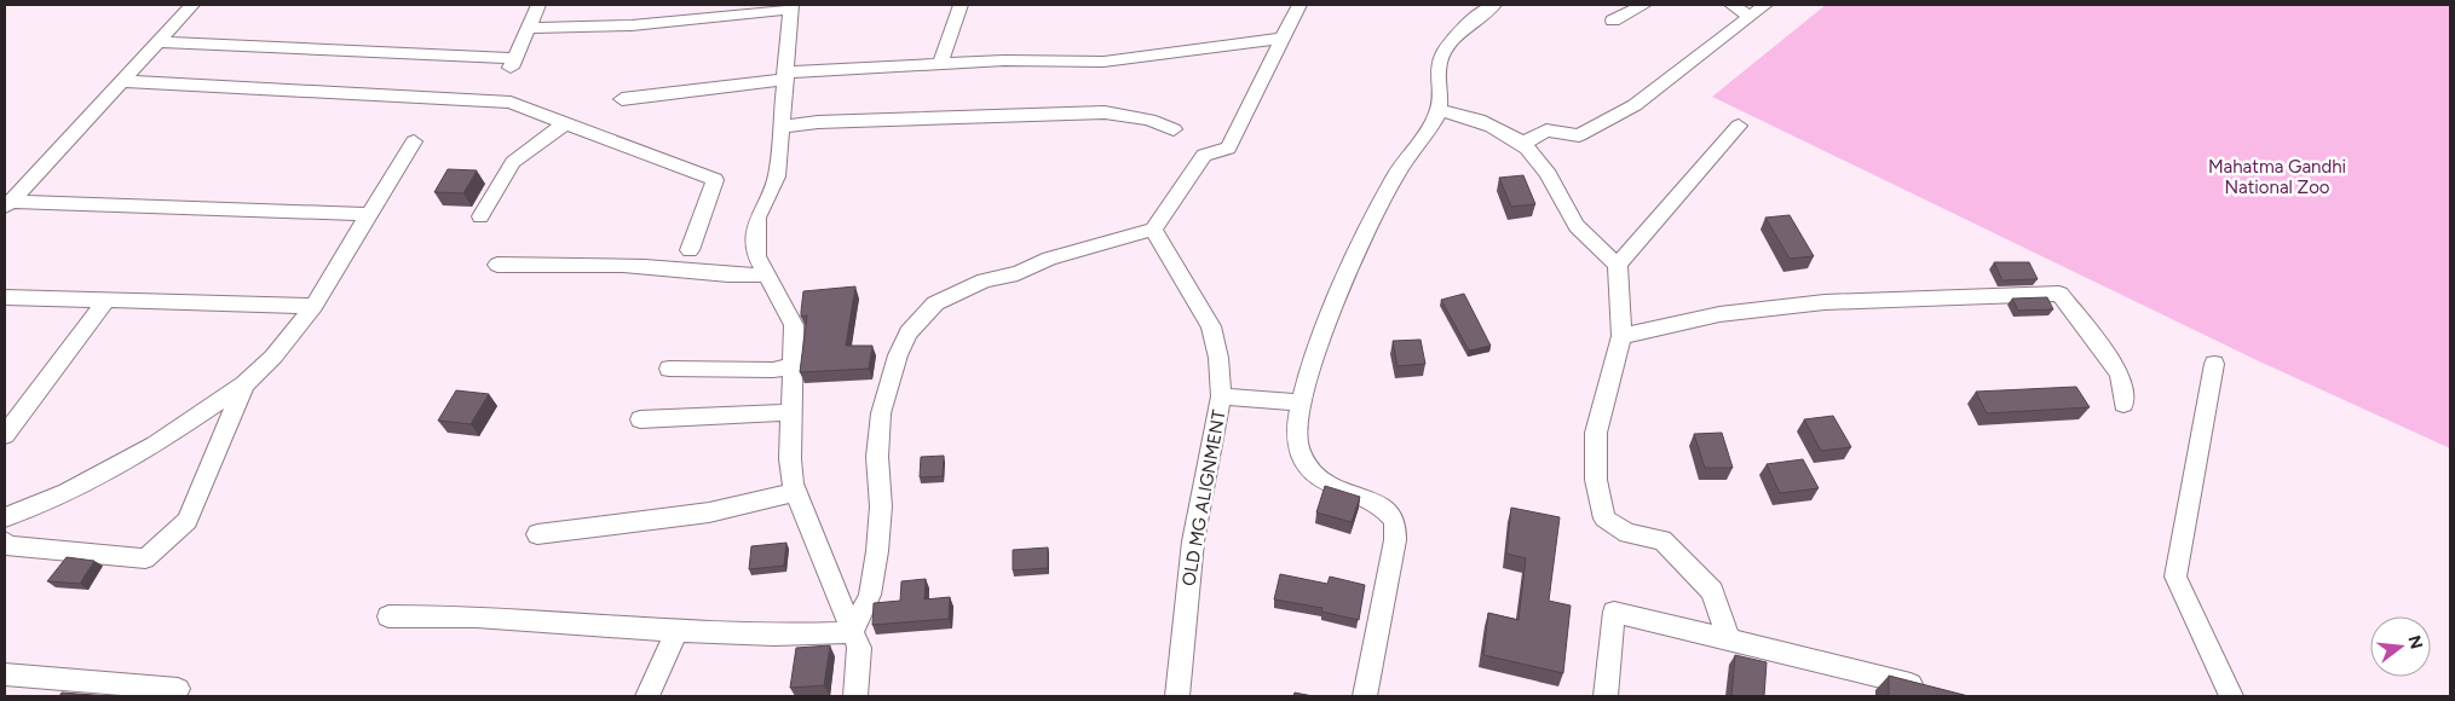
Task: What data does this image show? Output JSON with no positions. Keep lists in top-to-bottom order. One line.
{"streets":{"street":["OLD MG ALIGNMENT"]},"parks":["Mahatma Gandhi National Zoo"],"north":"right"}
